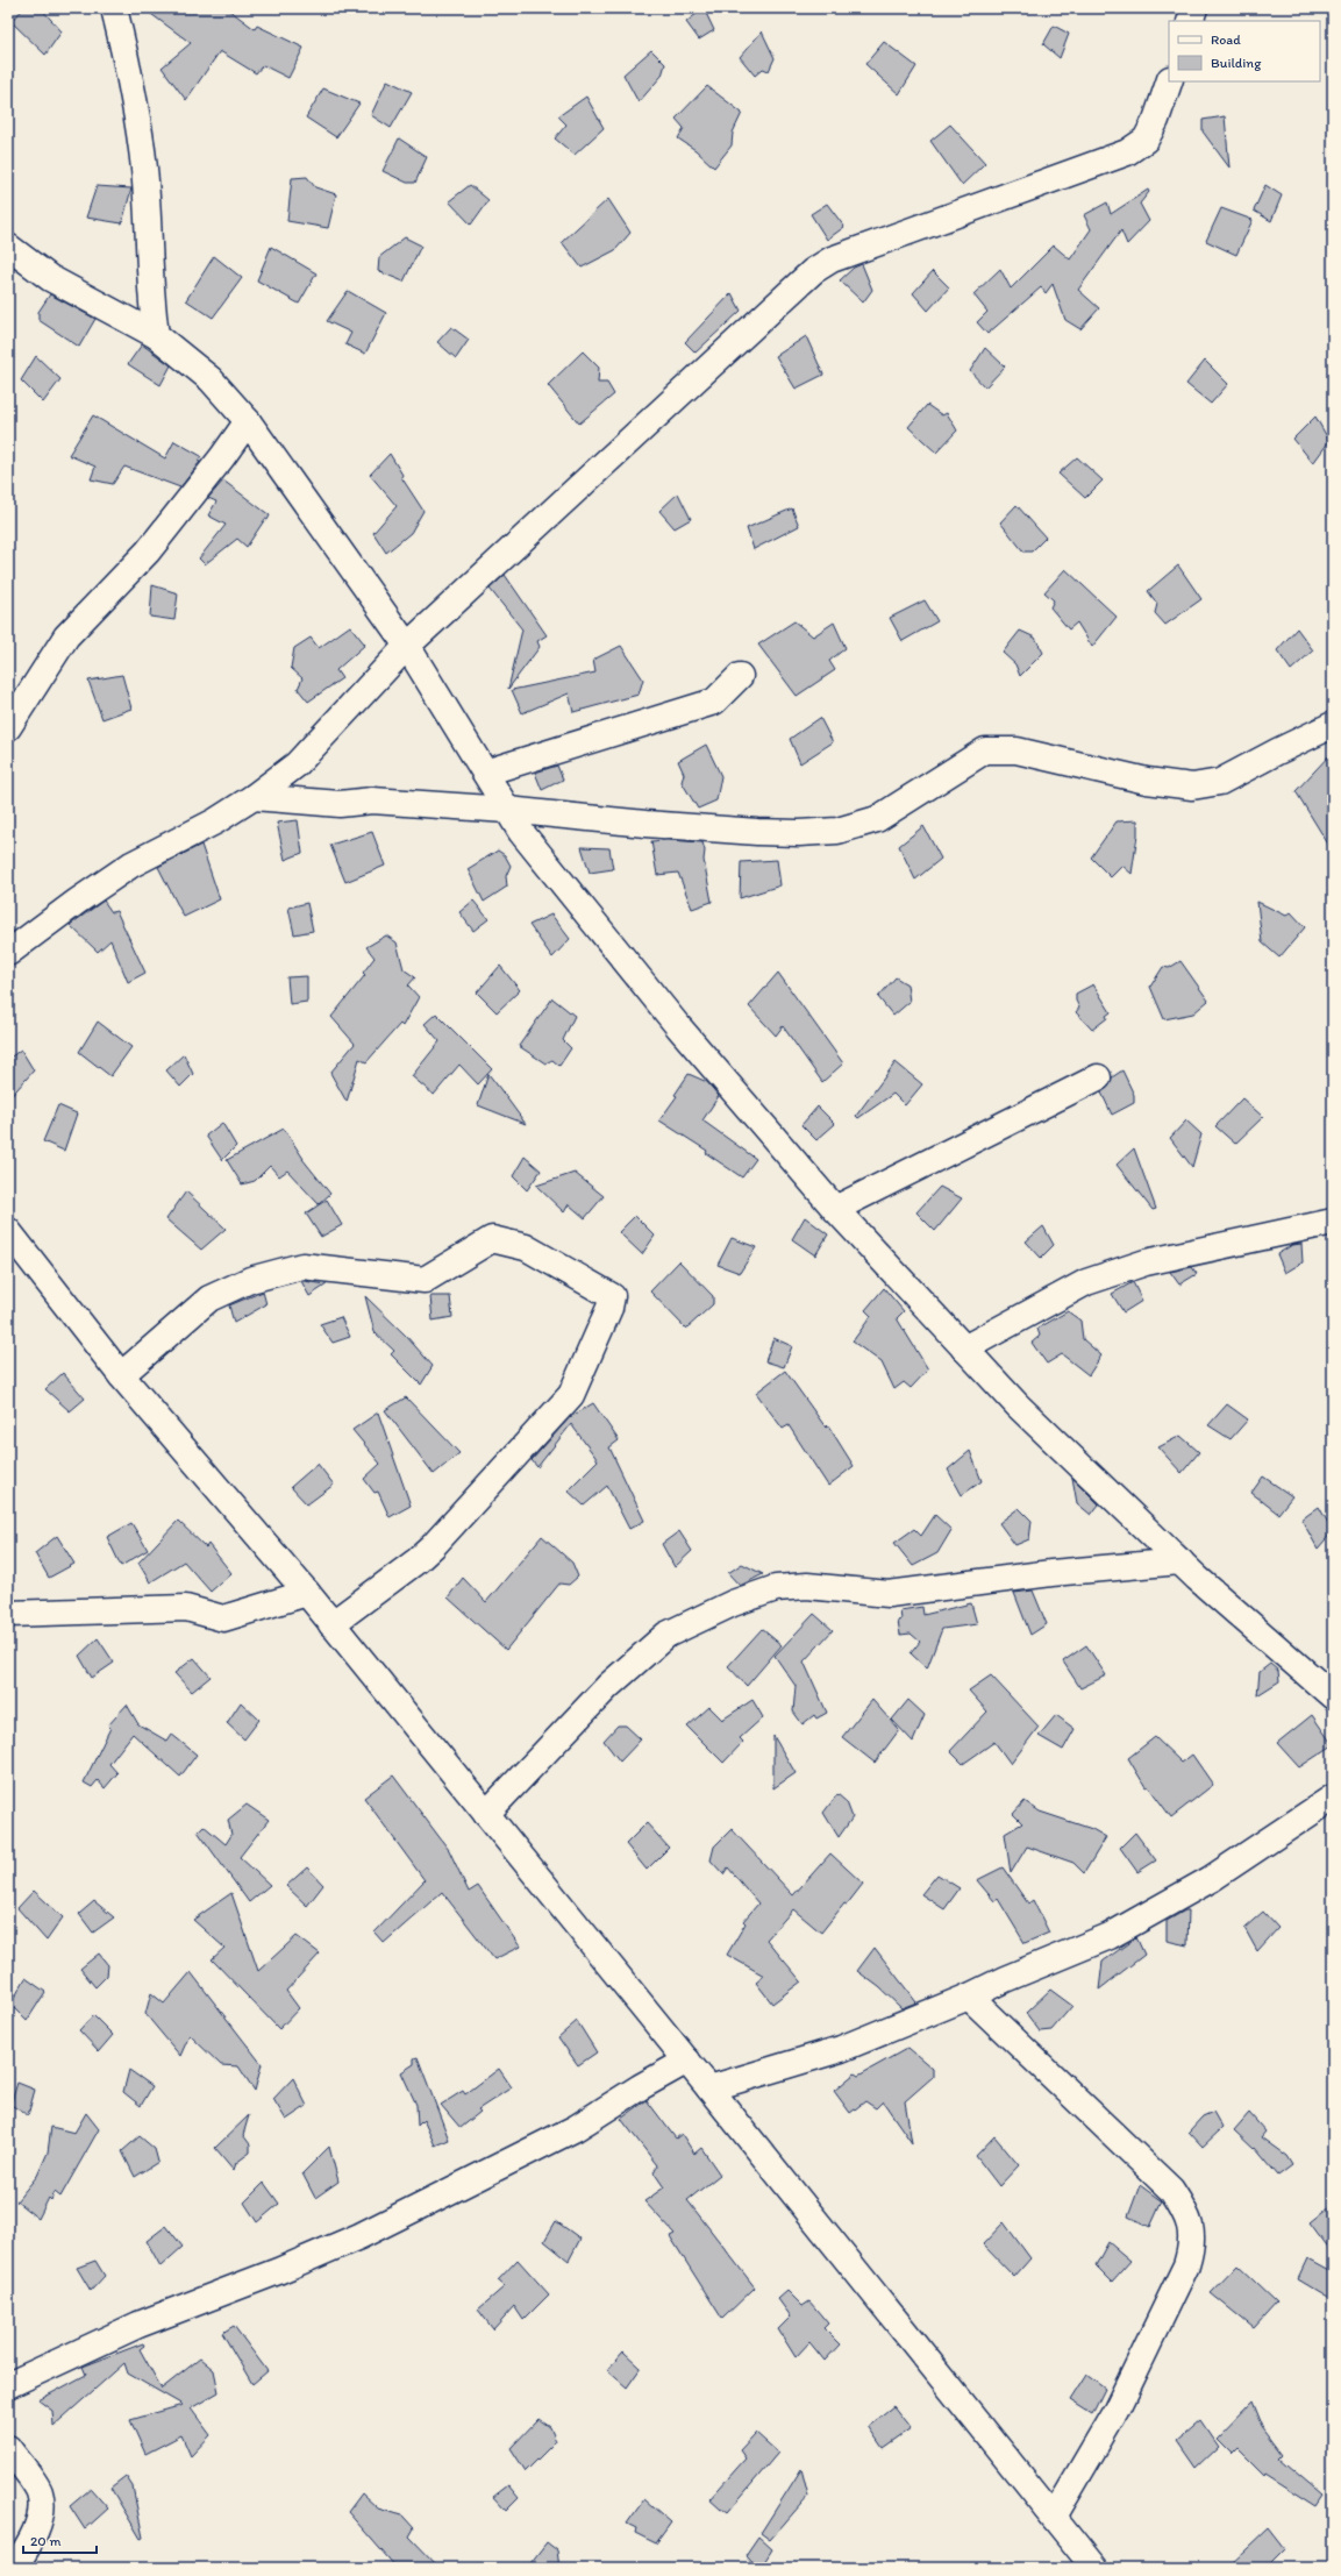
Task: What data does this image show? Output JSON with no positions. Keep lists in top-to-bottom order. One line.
{"legend":["Road","Building"],"scale_bar":"20 m"}
